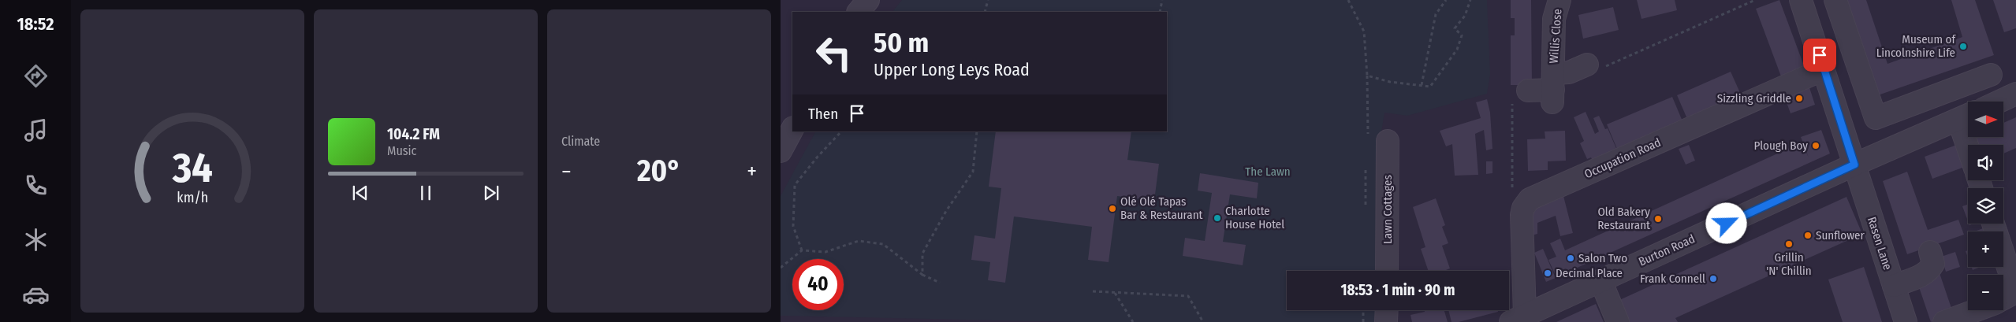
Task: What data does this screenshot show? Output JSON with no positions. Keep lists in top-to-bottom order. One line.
{"streets":{"street":["Willis Close","Occupation Road","Lawn Cottages","Rasen Lane","Burton Road"]},"crossings":[["Occupation Road","Rasen Lane"],["Occupation Road","Burton Road"],["Rasen Lane","Burton Road"]],"parks":["The Lawn"],"places":["Museum of Lincolnshire Life","Sizzling Griddle","Plough Boy","Olé Olé Tapas Bar & Restaurant","Charlotte House Hotel","Old Bakery Restaurant","Sunflower","Grillin 'N' Chillin","Salon Two","Decimal Place","Frank Connell"],"north":"right","page":{"tabs":"18:52","tile":"Climate","turn":["50 m","Upper Long Leys Road"],"then":"Then","map_buttons":["+","−"],"song":["104.2 FM","Music"],"heat":["−","20°","+"],"limit":"40","trip":"18:53 · 1 min · 90 m","gauge":["34","km/h"]}}
